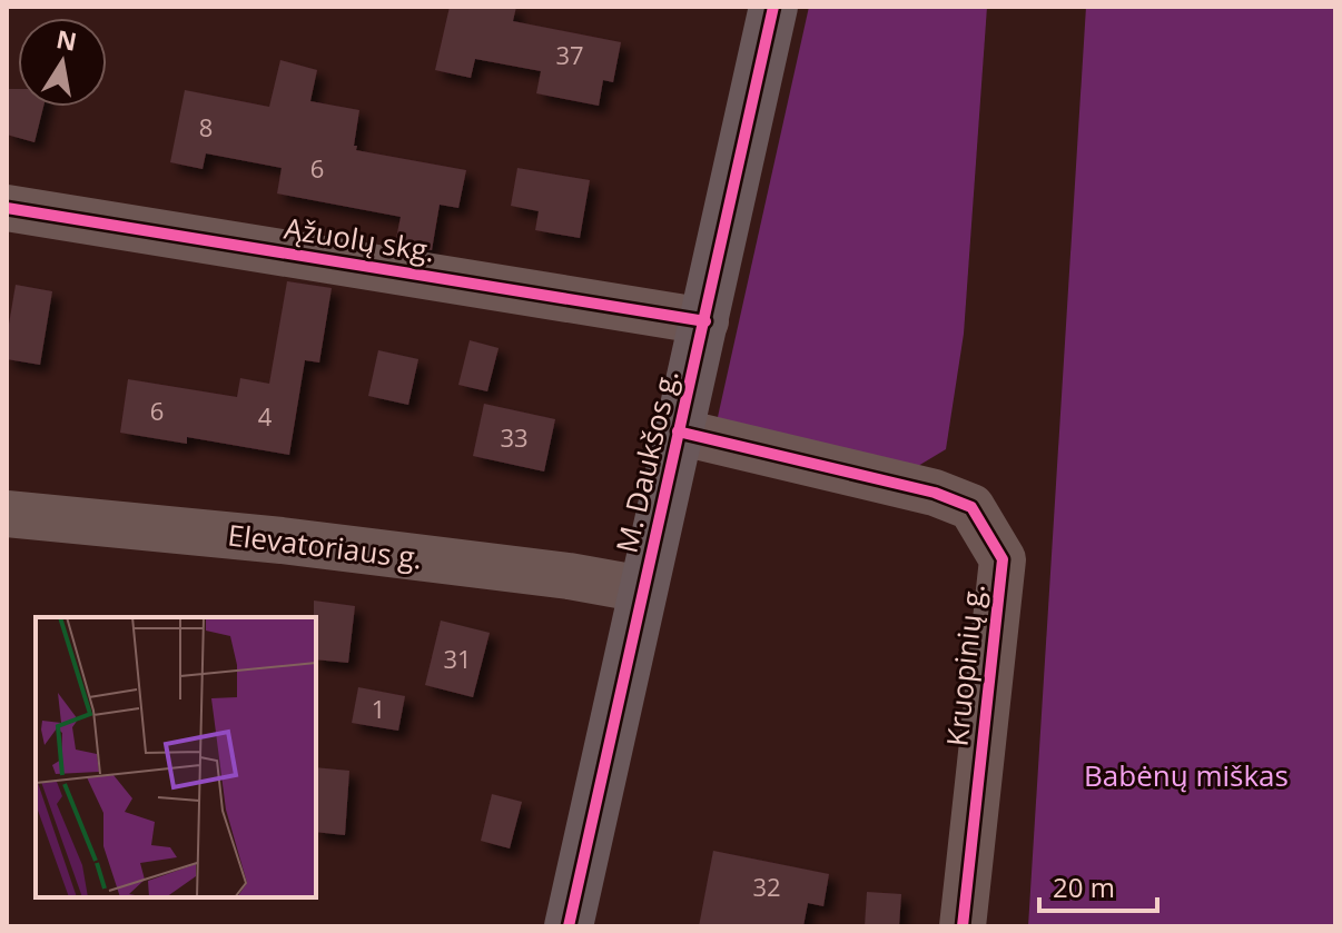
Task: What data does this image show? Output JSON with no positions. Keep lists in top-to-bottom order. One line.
{"streets":{"main road":["M. Daukšos g."],"street":["Ąžuolų skg.","Elevatoriaus g.","Kruopinių g."]},"crossings":[["Ąžuolų skg.","M. Daukšos g."],["M. Daukšos g.","Elevatoriaus g."],["M. Daukšos g.","Kruopinių g."]],"parks":["Babėnų miškas"],"house_numbers":["37","8","6","6","4","33","31","1","32"],"scale_bar":"20 m","north":"top"}
